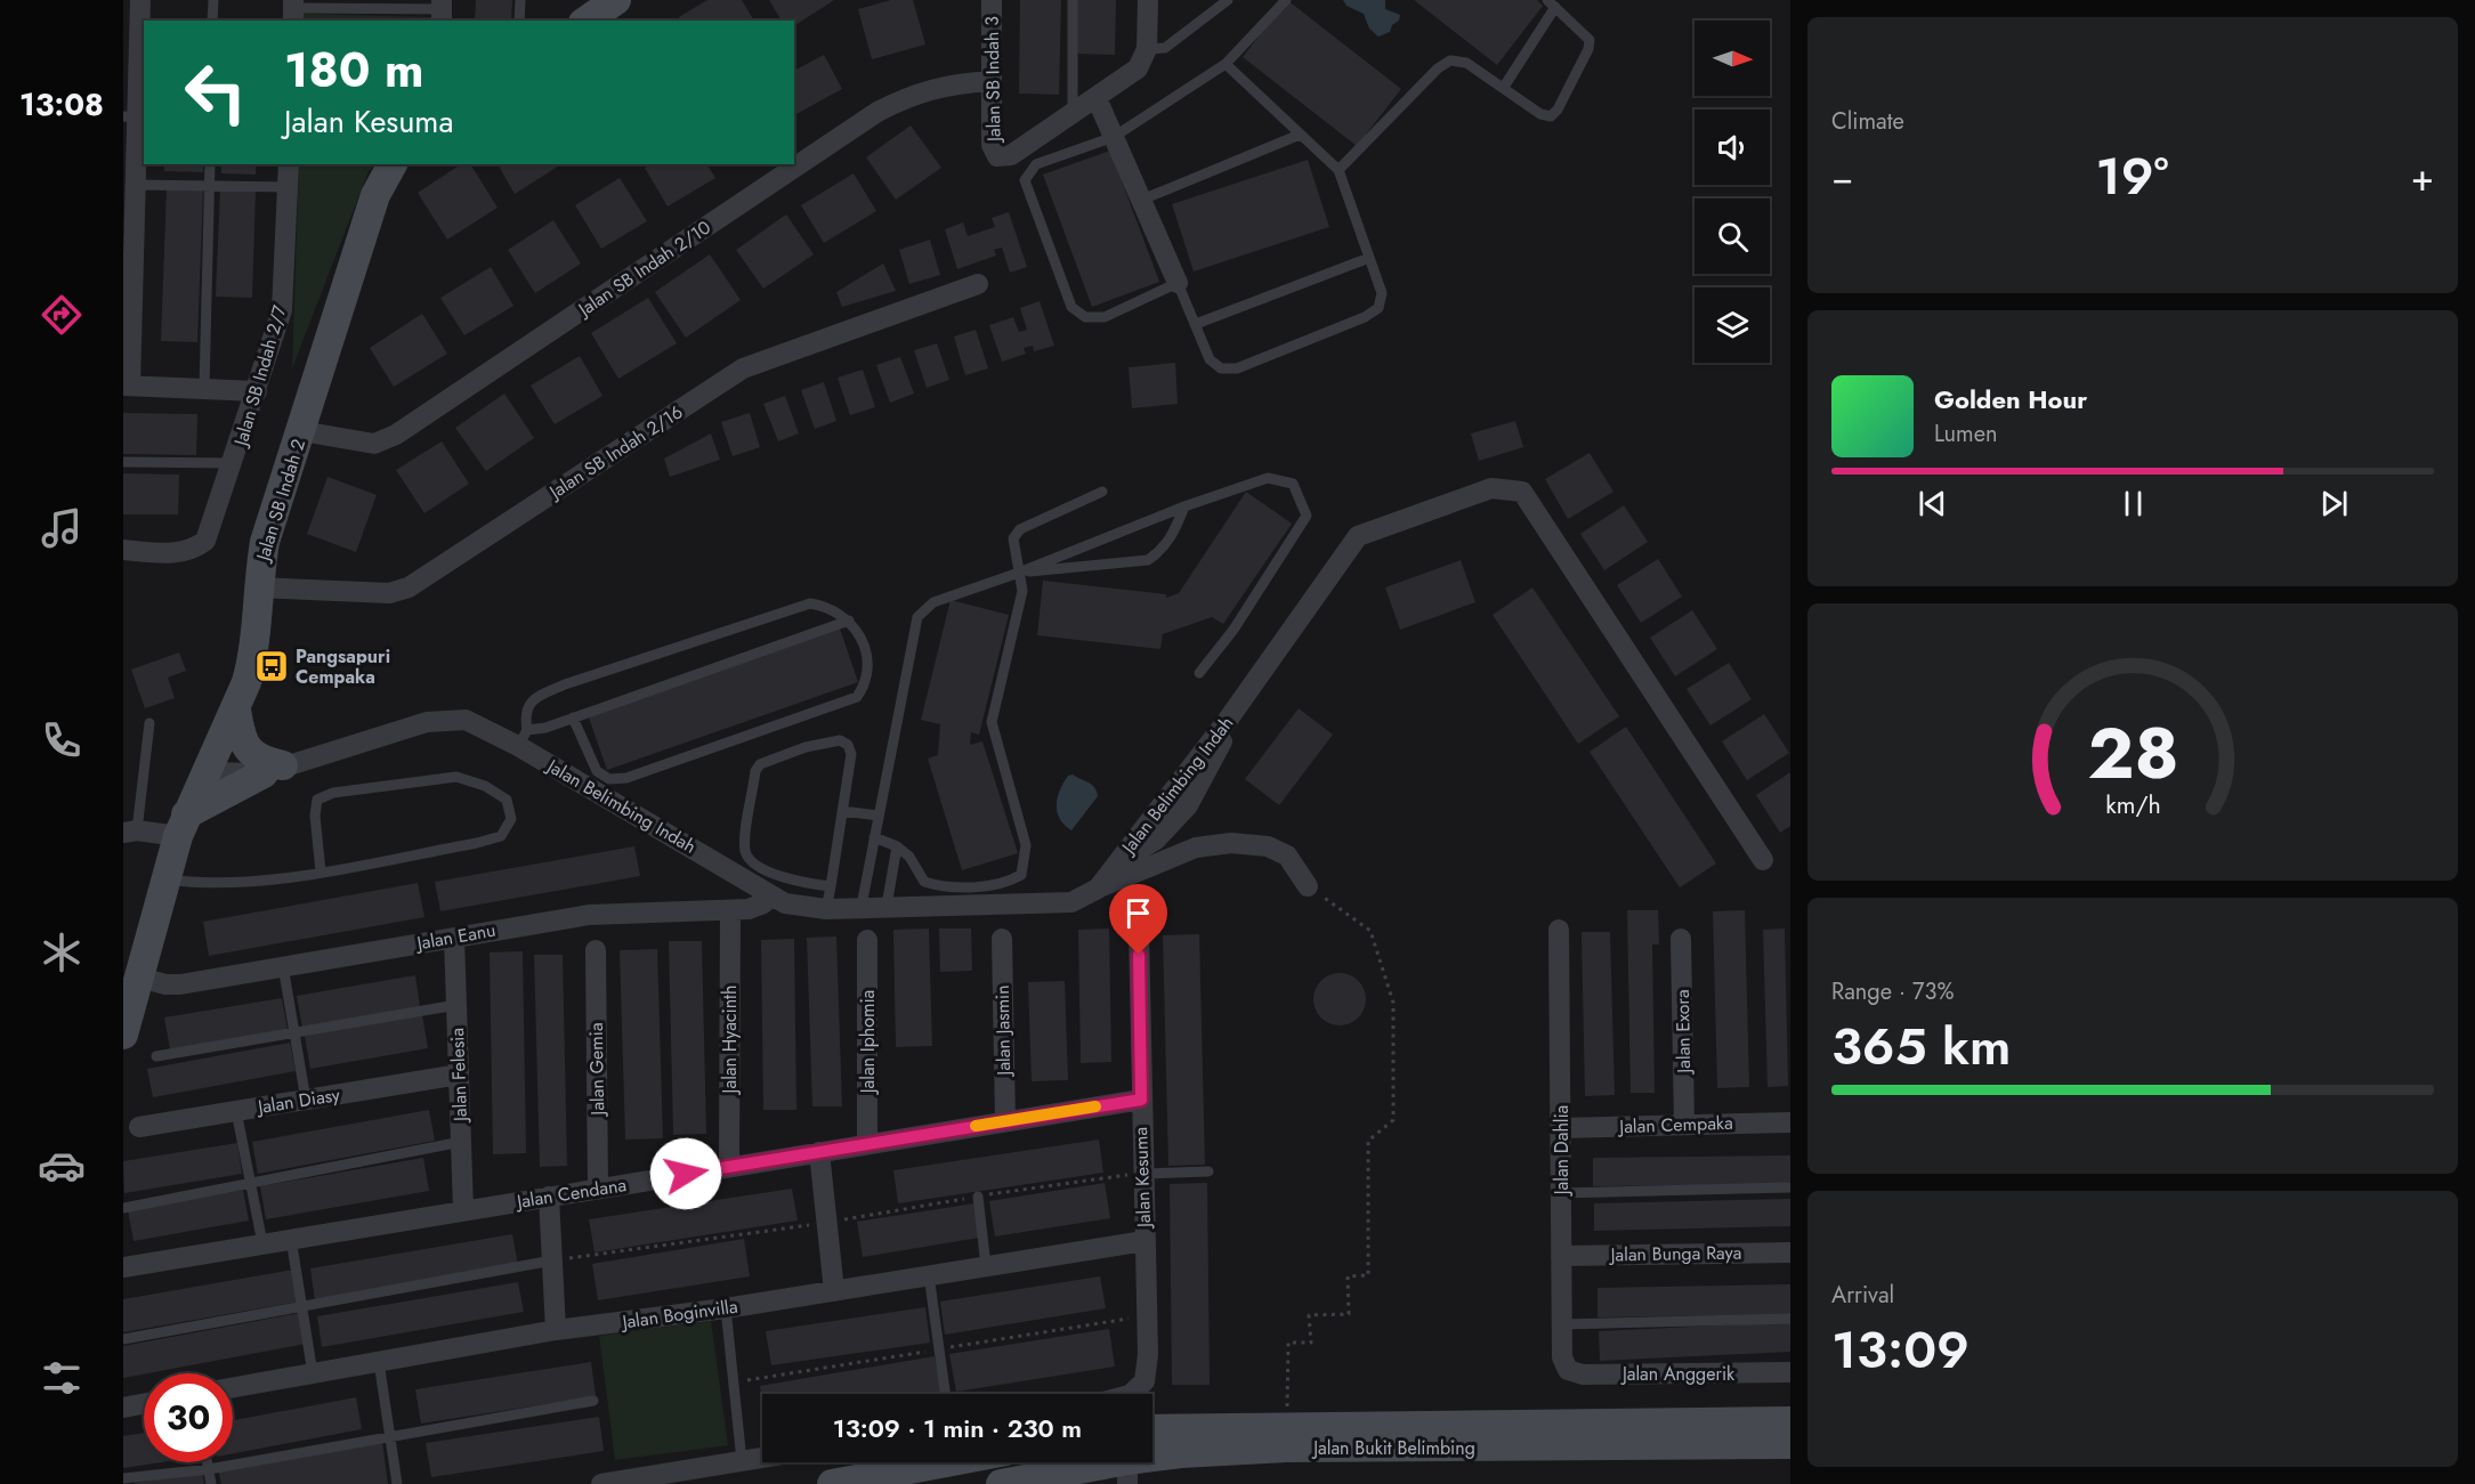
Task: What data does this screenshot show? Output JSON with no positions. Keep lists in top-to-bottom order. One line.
{"streets":{"main road":["Jalan SB Indah 2","Jalan Bukit Belimbing"],"street":["Jalan SB Indah 3","Jalan SB Indah 2/10","Jalan SB Indah 2/7","Jalan SB Indah 2/16","Jalan Belimbing Indah","Jalan Eanu","Jalan Jasmin","Jalan Exora","Jalan Hyacinth","Jalan Iphomia","Jalan Gemia","Jalan Felesia","Jalan Diasy","Jalan Cempaka","Jalan Dahlia","Jalan Kesuma","Jalan Cendana","Jalan Bunga Raya","Jalan Boginvilla","Jalan Anggerik"]},"crossings":[["Jalan SB Indah 3","Jalan SB Indah 2/10"],["Jalan SB Indah 2/10","Jalan SB Indah 2"],["Jalan SB Indah 2/16","Jalan SB Indah 2"],["Jalan SB Indah 2","Jalan Belimbing Indah"],["Jalan SB Indah 2","Jalan Eanu"],["Jalan Belimbing Indah","Jalan Eanu"],["Jalan Eanu","Jalan Hyacinth"],["Jalan Eanu","Jalan Felesia"],["Jalan Jasmin","Jalan Cendana"],["Jalan Exora","Jalan Cempaka"],["Jalan Hyacinth","Jalan Cendana"],["Jalan Iphomia","Jalan Cendana"],["Jalan Gemia","Jalan Cendana"],["Jalan Felesia","Jalan Diasy"],["Jalan Felesia","Jalan Cendana"],["Jalan Cempaka","Jalan Dahlia"],["Jalan Dahlia","Jalan Bunga Raya"],["Jalan Dahlia","Jalan Anggerik"],["Jalan Kesuma","Jalan Cendana"],["Jalan Kesuma","Jalan Boginvilla"]],"places":{"bus stop":["Pangsapuri Cempaka"]},"north":"right","page":{"tabs":"13:08","tile":["Climate",["Range · 73%","365 km"],["Arrival","13:09"]],"turn":["180 m","Jalan Kesuma"],"heat":["−","19°","+"],"song":["Golden Hour","Lumen"],"limit":"30","trip":"13:09 · 1 min · 230 m","gauge":["28","km/h"]}}
